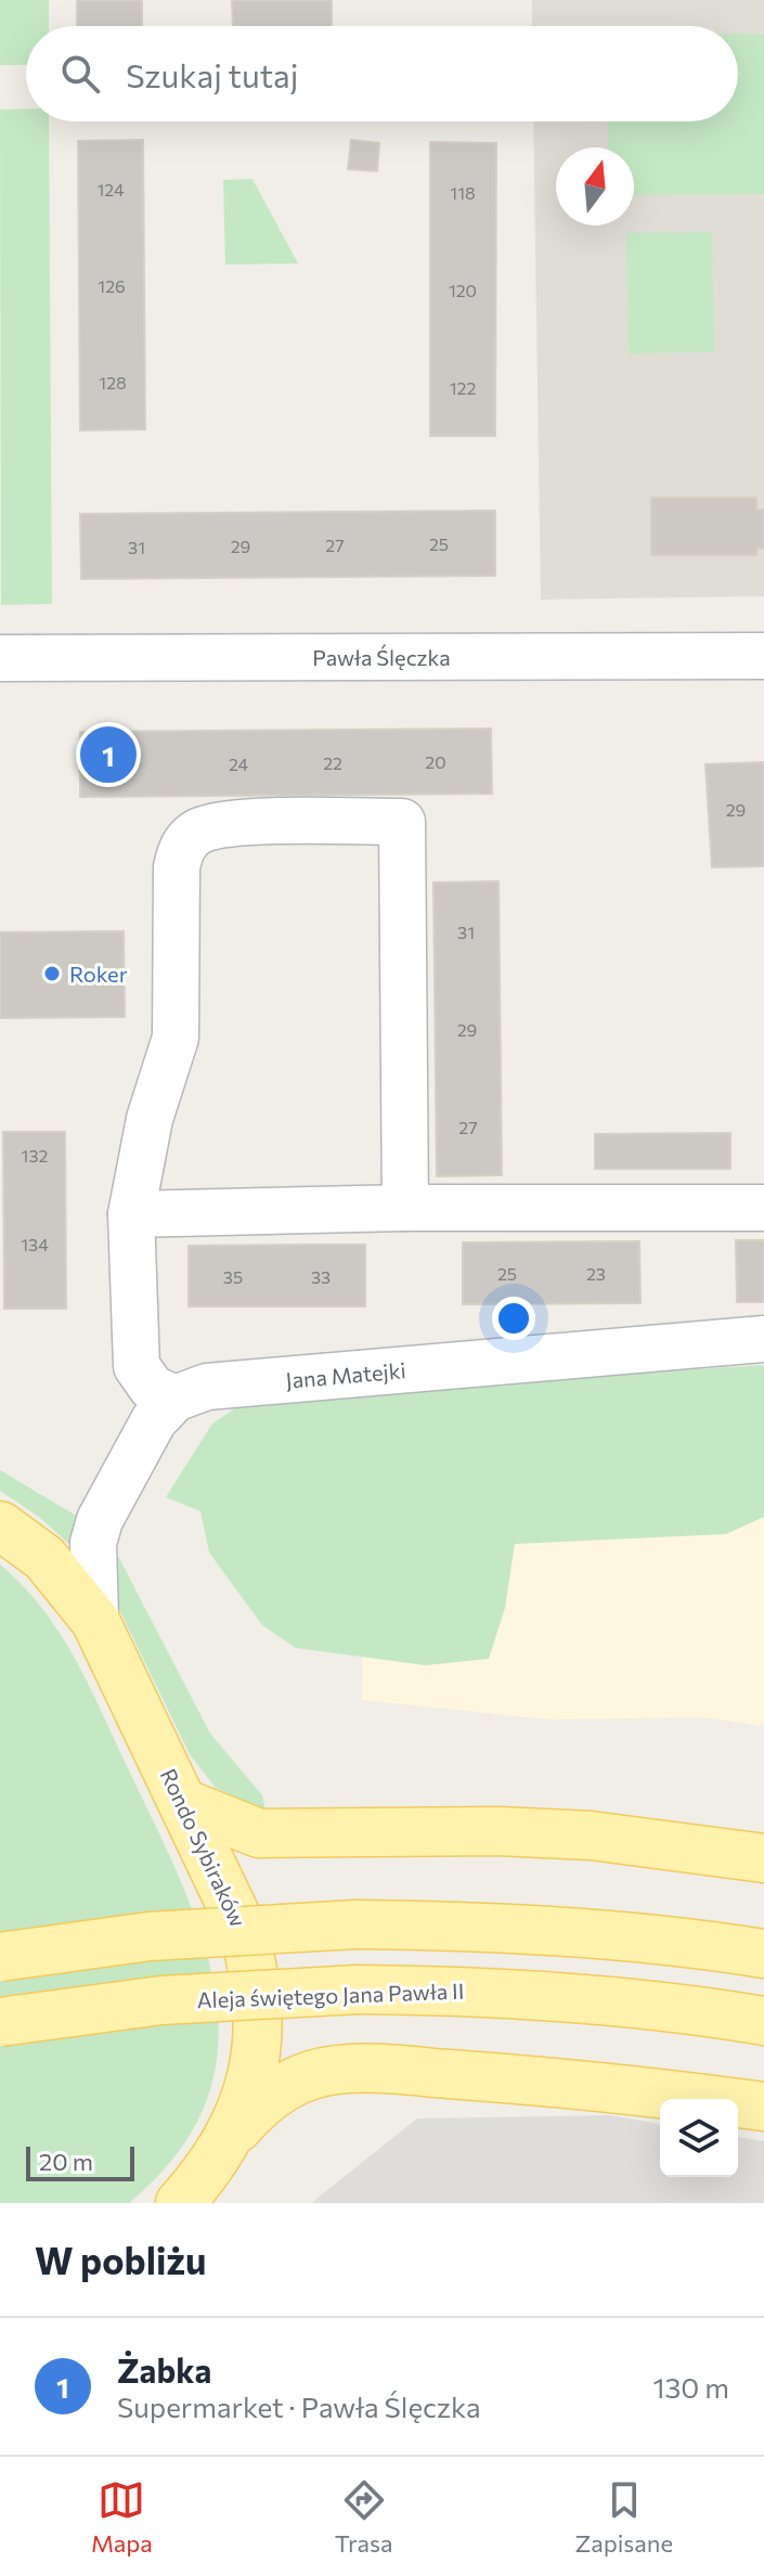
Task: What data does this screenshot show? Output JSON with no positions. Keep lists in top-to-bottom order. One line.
{"streets":{"main road":["Rondo Sybiraków","Aleja świętego Jana Pawła II"],"street":["Pawła Ślęczka","Jana Matejki"]},"places":["Roker"],"house_numbers":["124","118","126","120","128","122","25","27","29","31","20","22","24","29","31","29","27","132","134","25","23","35","33"],"scale_bar":"20 m","north":"top","page":{"search":"Szukaj tutaj","pins":"1","scale":"20 m","heading":"W pobliżu","list":[{"mark":"1","name":"Żabka","note":"Supermarket · Pawła Ślęczka","value":"130 m"}],"nav":["Mapa","Trasa","Zapisane"]}}
